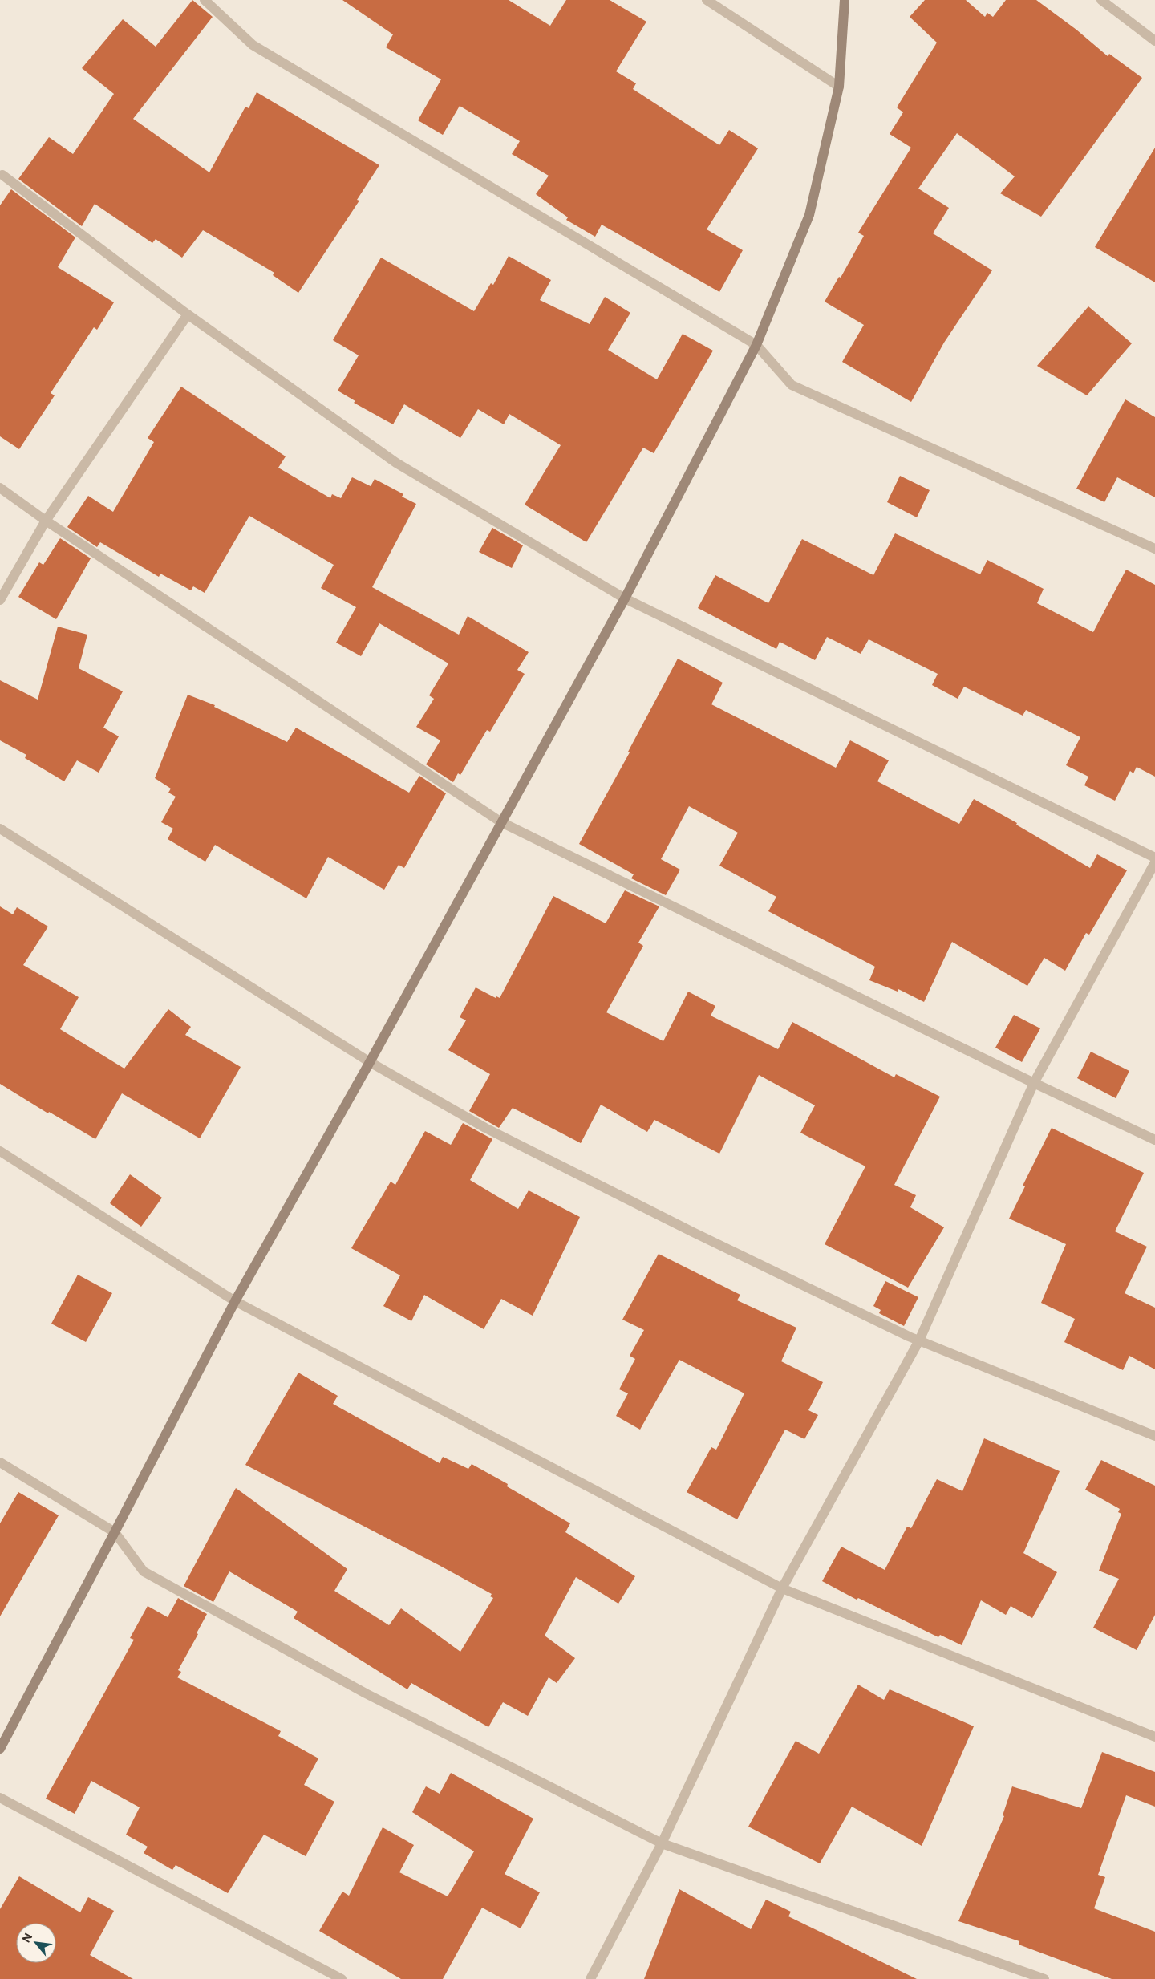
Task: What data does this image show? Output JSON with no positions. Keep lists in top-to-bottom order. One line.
{"north":"top left"}
